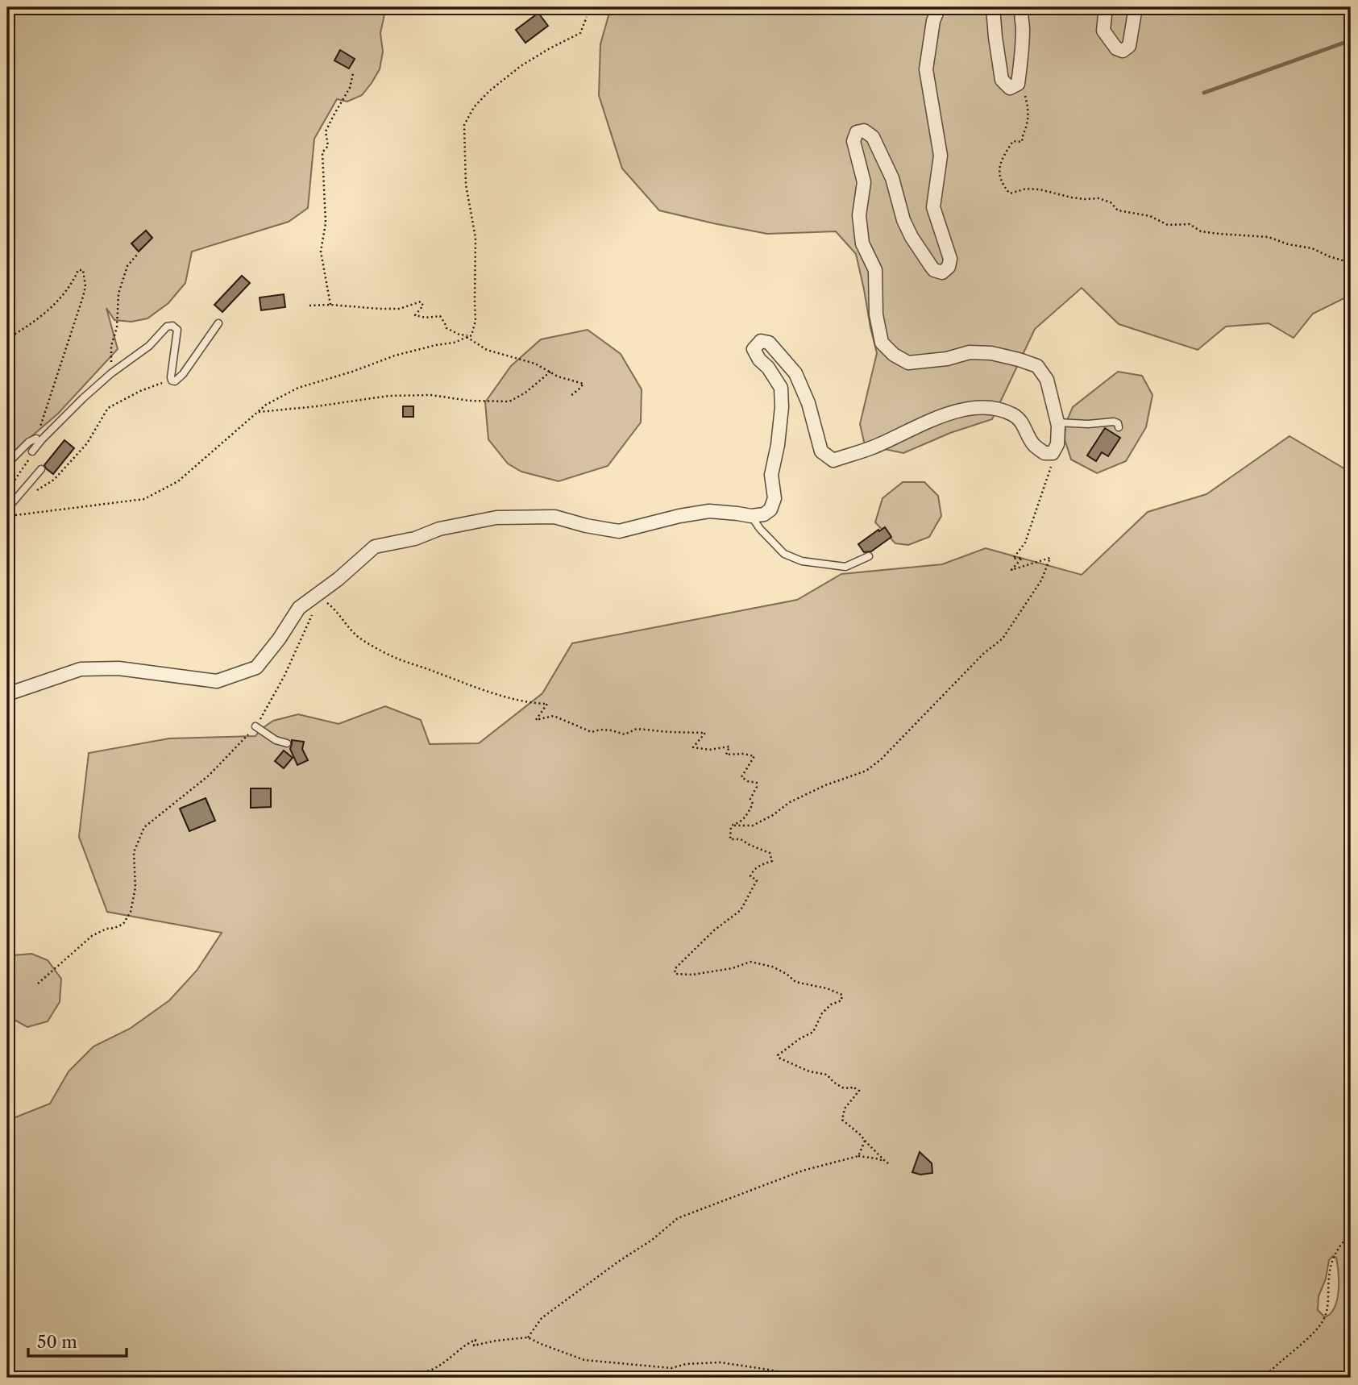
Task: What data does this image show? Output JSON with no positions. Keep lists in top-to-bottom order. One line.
{"scale_bar":"50 m"}
